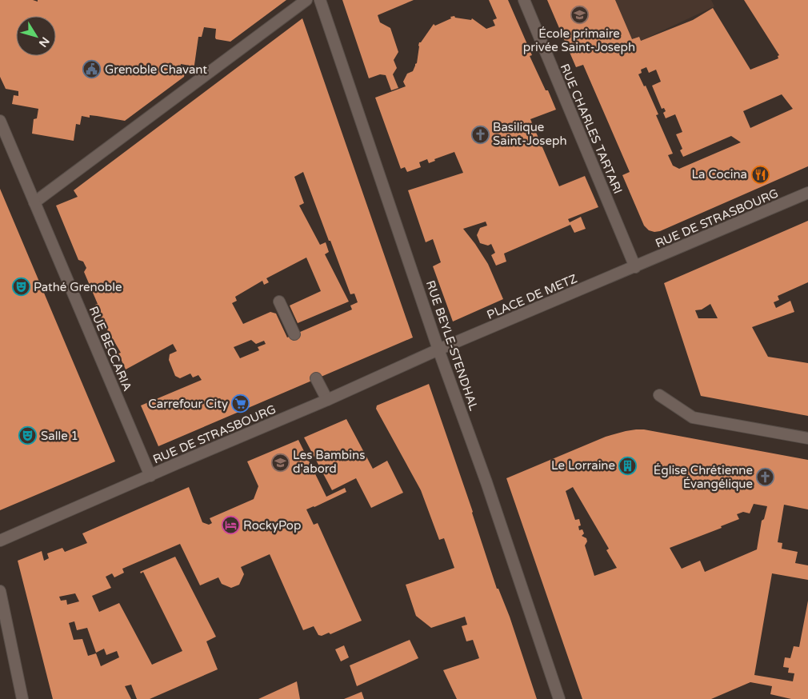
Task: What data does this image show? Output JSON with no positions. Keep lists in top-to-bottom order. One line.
{"streets":{"street":["RUE CHARLES TARTARI","RUE DE STRASBOURG","PLACE DE METZ","RUE BEYLE-STENDHAL","RUE BECCARIA"]},"crossings":[["RUE CHARLES TARTARI","RUE DE STRASBOURG"],["RUE CHARLES TARTARI","PLACE DE METZ"],["RUE DE STRASBOURG","PLACE DE METZ"],["RUE DE STRASBOURG","RUE BEYLE-STENDHAL"],["RUE DE STRASBOURG","RUE BECCARIA"],["PLACE DE METZ","RUE BEYLE-STENDHAL"]],"places":{"school or university":["École primaire privée Saint-Joseph","Les Bambins d'abord"],"public building":["Grenoble Chavant"],"church":["Basilique Saint-Joseph","Église Chrétienne Évangélique"],"restaurant":["La Cocina"],"theatre":["Pathé Grenoble","Salle 1"],"supermarket":["Carrefour City"],"building":["Le Lorraine"],"hotel":["RockyPop"]},"north":"bottom right"}
